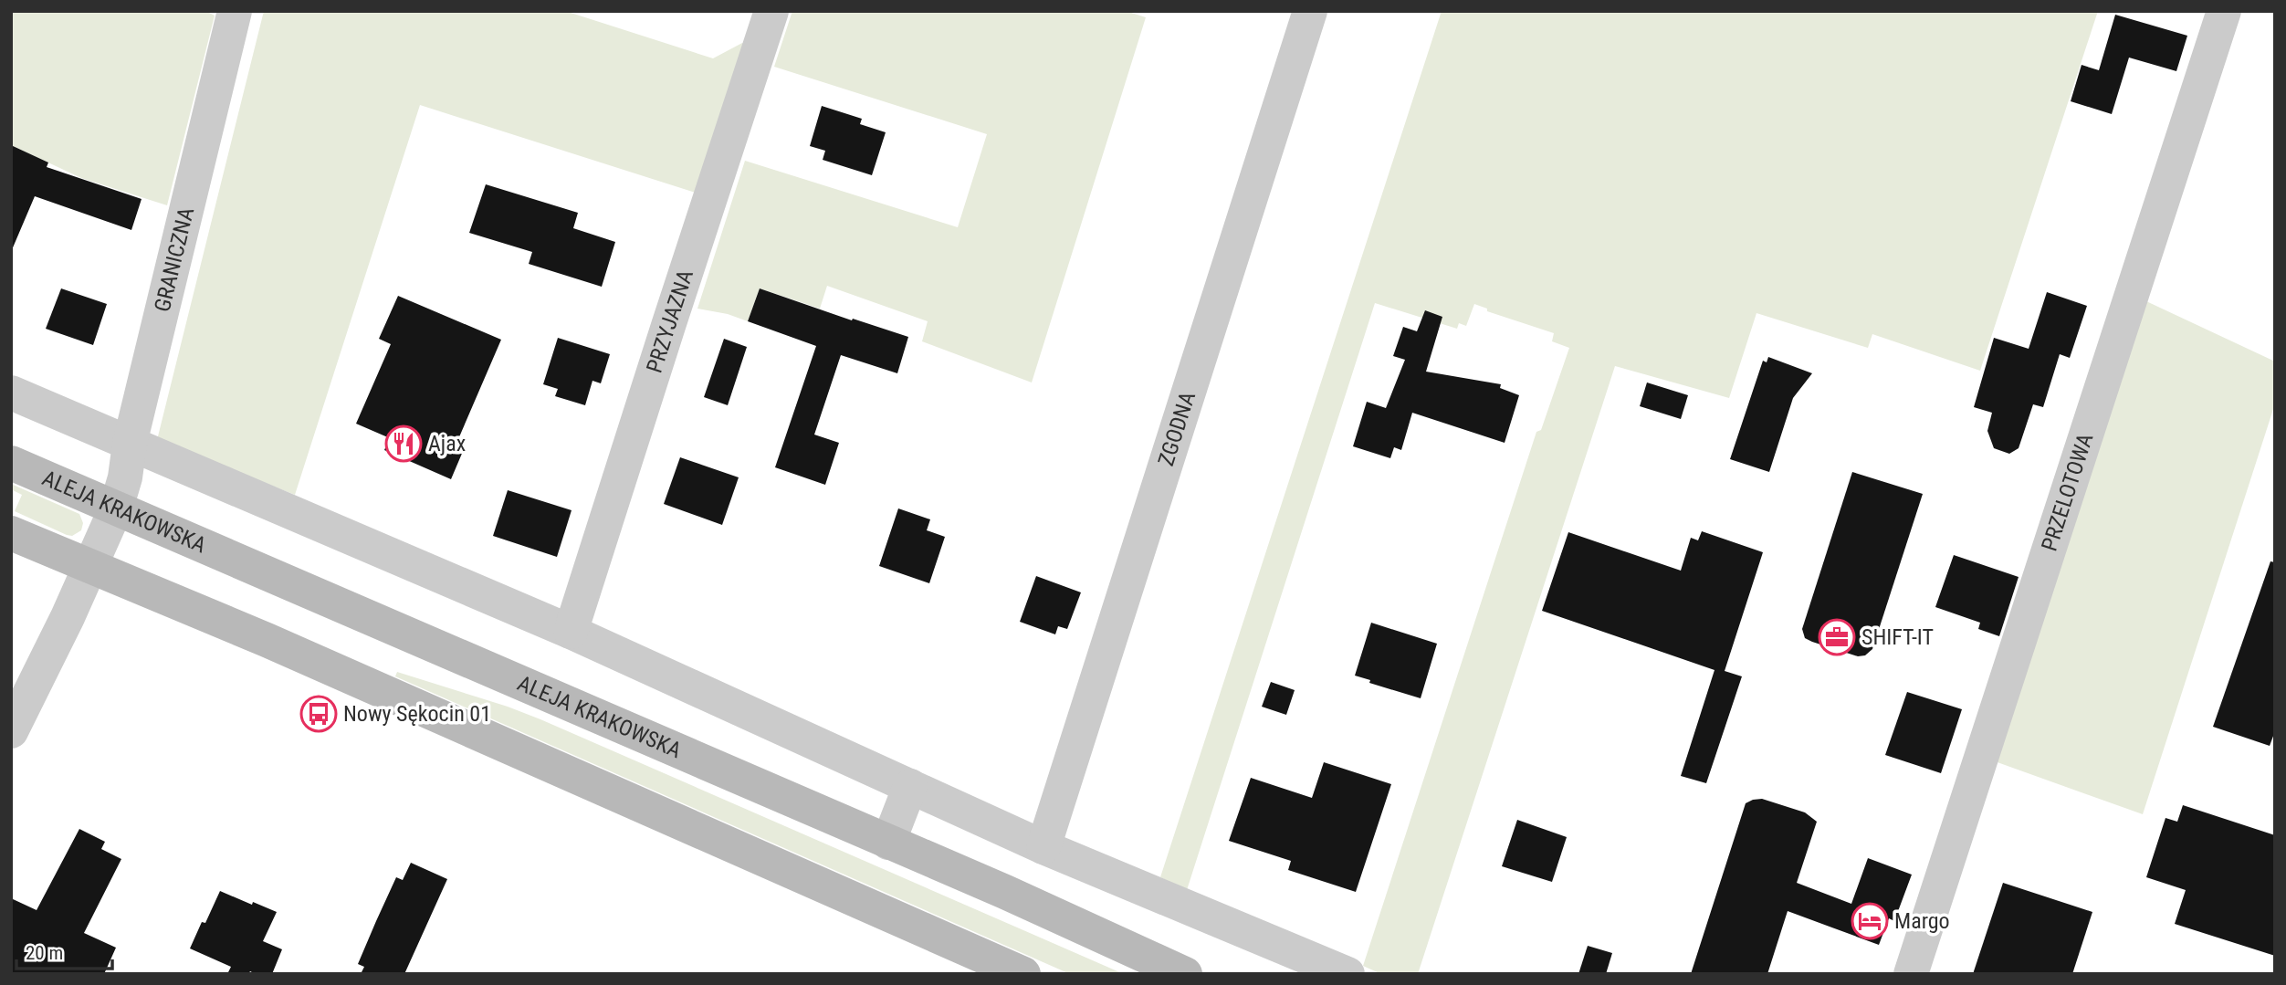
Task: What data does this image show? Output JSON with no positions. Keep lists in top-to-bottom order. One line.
{"streets":{"main road":["ALEJA KRAKOWSKA"],"street":["GRANICZNA","PRZYJAZNA","ZGODNA","PRZELOTOWA"]},"crossings":[["GRANICZNA","ALEJA KRAKOWSKA"]],"places":{"restaurant":["Ajax"],"office":["SHIFT-IT"],"bus stop":["Nowy Sękocin 01"],"hotel":["Margo"]},"scale_bar":"20 m"}
